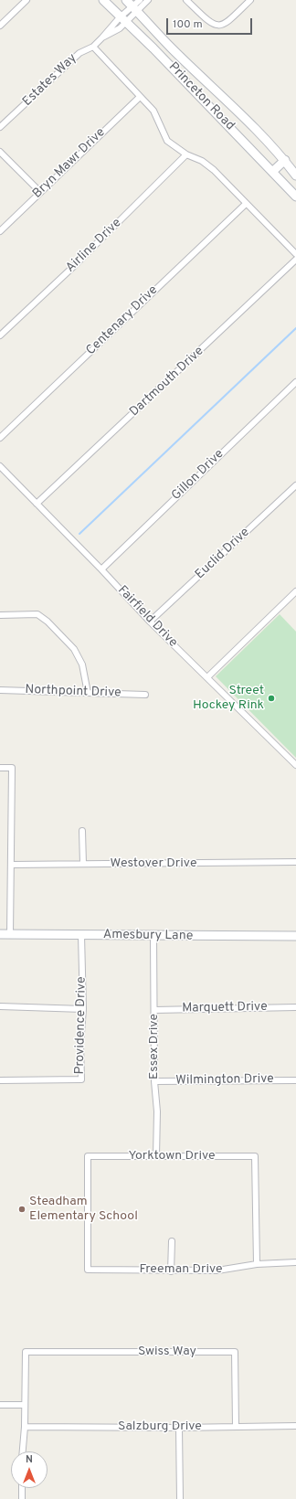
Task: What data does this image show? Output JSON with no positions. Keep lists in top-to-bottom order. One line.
{"streets":{"main road":["Princeton Road","Amesbury Lane"],"street":["Estates Way","Bryn Mawr Drive","Airline Drive","Centenary Drive","Dartmouth Drive","Gillon Drive","Euclid Drive","Fairfield Drive","Northpoint Drive","Westover Drive","Marquett Drive","Providence Drive","Essex Drive","Wilmington Drive","Yorktown Drive","Freeman Drive","Swiss Way","Salzburg Drive"]},"crossings":[["Estates Way","Princeton Road"],["Dartmouth Drive","Fairfield Drive"],["Gillon Drive","Fairfield Drive"],["Euclid Drive","Fairfield Drive"],["Amesbury Lane","Providence Drive"],["Amesbury Lane","Essex Drive"],["Marquett Drive","Essex Drive"],["Essex Drive","Wilmington Drive"],["Essex Drive","Yorktown Drive"],["Yorktown Drive","Freeman Drive"],["Swiss Way","Salzburg Drive"]],"places":["Street Hockey Rink","Steadham Elementary School"],"scale_bar":"100 m","north":"top"}
